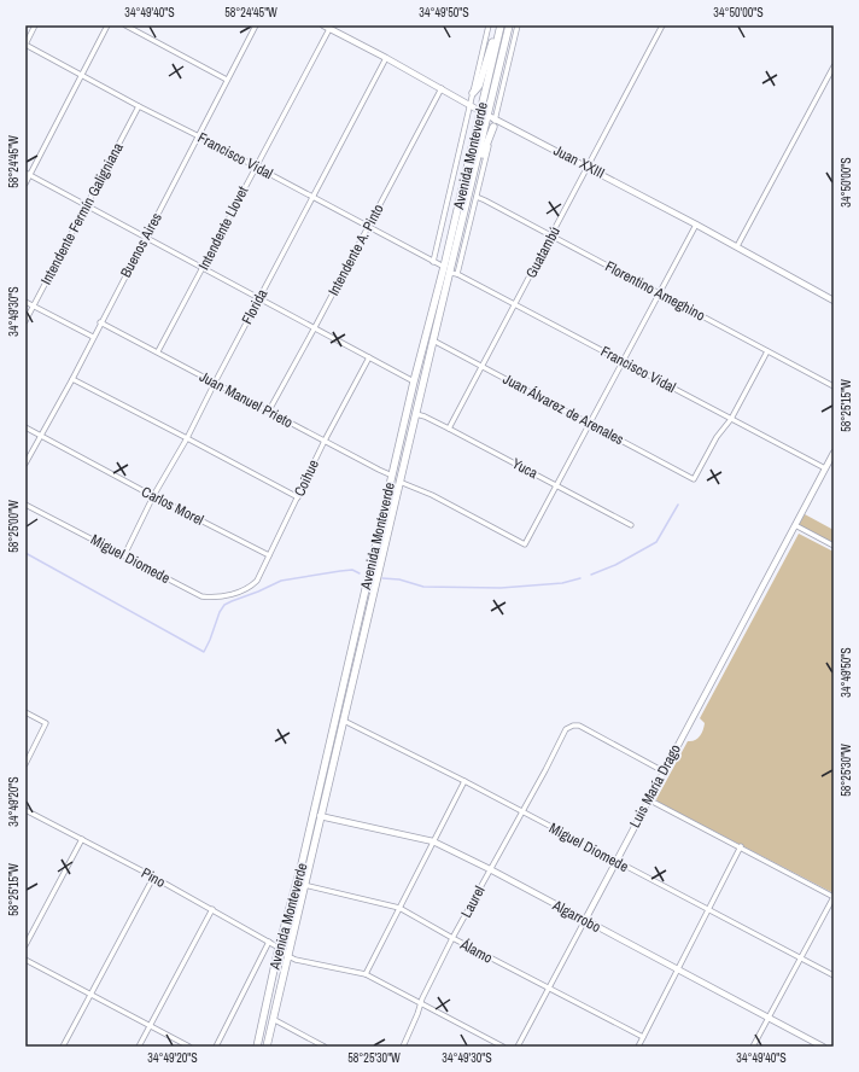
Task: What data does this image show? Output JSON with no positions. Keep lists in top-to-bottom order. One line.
{"streets":{"main road":["Avenida Monteverde"],"street":["Francisco Vidal","Juan XXIII","Intendente Fermín Galigniana","Intendente Llovet","Buenos Aires","Intendente A. Pinto","Guatambú","Florentino Ameghino","Florida","Juan Manuel Prieto","Juan Álvarez de Arenales","Yuca","Coihue","Carlos Morel","Miguel Diomede","Luis María Drago","Pino","Laurel","Algarrobo","Álamo"]},"crossings":[["Francisco Vidal","Avenida Monteverde"],["Francisco Vidal","Intendente Fermín Galigniana"],["Francisco Vidal","Intendente Llovet"],["Francisco Vidal","Buenos Aires"],["Francisco Vidal","Intendente A. Pinto"],["Francisco Vidal","Guatambú"],["Francisco Vidal","Florida"],["Francisco Vidal","Juan Álvarez de Arenales"],["Francisco Vidal","Luis María Drago"],["Avenida Monteverde","Juan XXIII"],["Avenida Monteverde","Juan Manuel Prieto"],["Avenida Monteverde","Juan Álvarez de Arenales"],["Avenida Monteverde","Yuca"],["Avenida Monteverde","Miguel Diomede"],["Avenida Monteverde","Pino"],["Avenida Monteverde","Algarrobo"],["Avenida Monteverde","Álamo"],["Juan XXIII","Intendente Llovet"],["Juan XXIII","Intendente A. Pinto"],["Juan XXIII","Guatambú"],["Juan XXIII","Florida"],["Intendente Llovet","Juan Manuel Prieto"],["Buenos Aires","Juan Manuel Prieto"],["Buenos Aires","Carlos Morel"],["Intendente A. Pinto","Juan Manuel Prieto"],["Guatambú","Florentino Ameghino"],["Guatambú","Juan Álvarez de Arenales"],["Guatambú","Yuca"],["Florida","Juan Manuel Prieto"],["Florida","Carlos Morel"],["Florida","Miguel Diomede"],["Juan Manuel Prieto","Coihue"],["Coihue","Carlos Morel"],["Coihue","Miguel Diomede"],["Miguel Diomede","Luis María Drago"],["Miguel Diomede","Laurel"],["Luis María Drago","Laurel"],["Luis María Drago","Algarrobo"],["Luis María Drago","Álamo"],["Laurel","Algarrobo"],["Laurel","Álamo"]],"coordinates":["34°49'40\"S","58°24'45\"W","34°49'50\"S","34°50'00\"S","34°49'30\"S","58°25'15\"W","58°25'00\"W","58°25'30\"W","34°49'20\"S"]}
